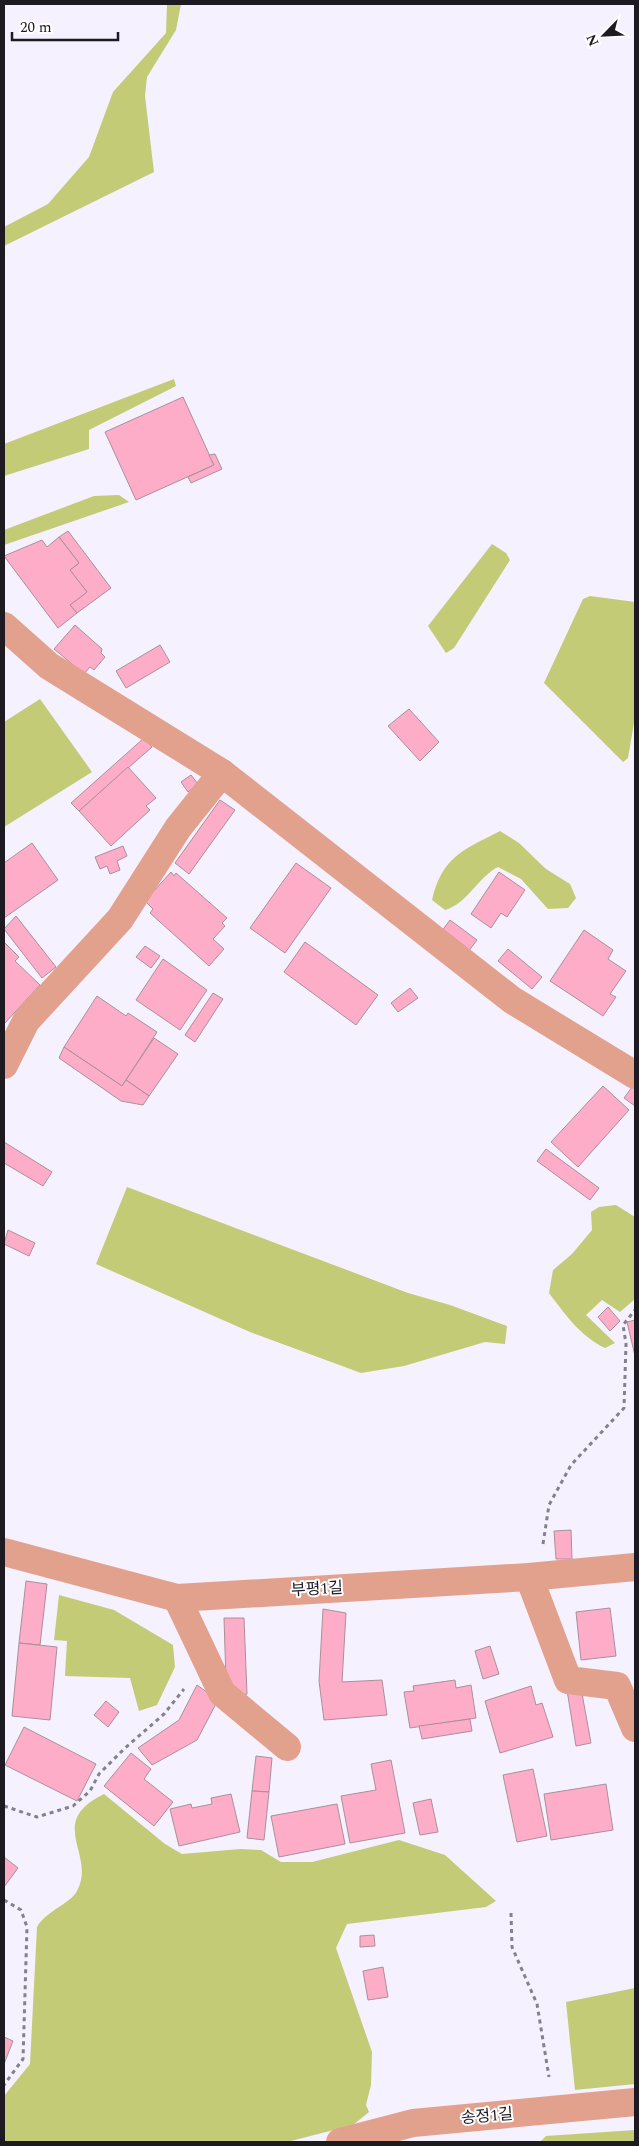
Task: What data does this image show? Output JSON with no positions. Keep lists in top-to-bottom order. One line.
{"streets":{"street":["부평1길","송정1길"]},"scale_bar":"20 m","north":"bottom left"}
